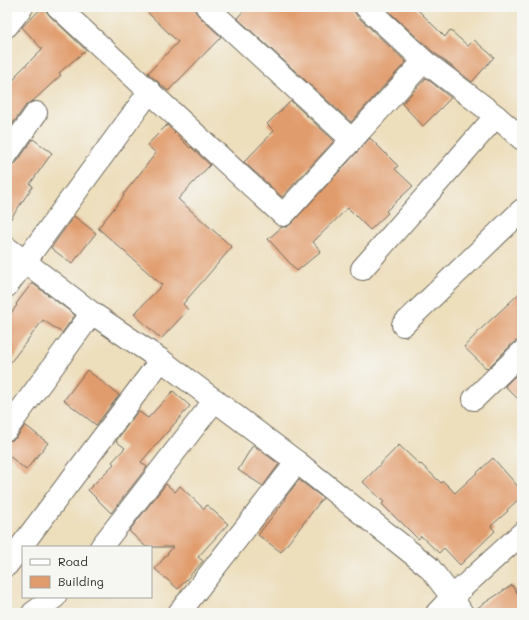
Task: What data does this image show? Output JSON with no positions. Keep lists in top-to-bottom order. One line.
{"legend":["Road","Building"]}
